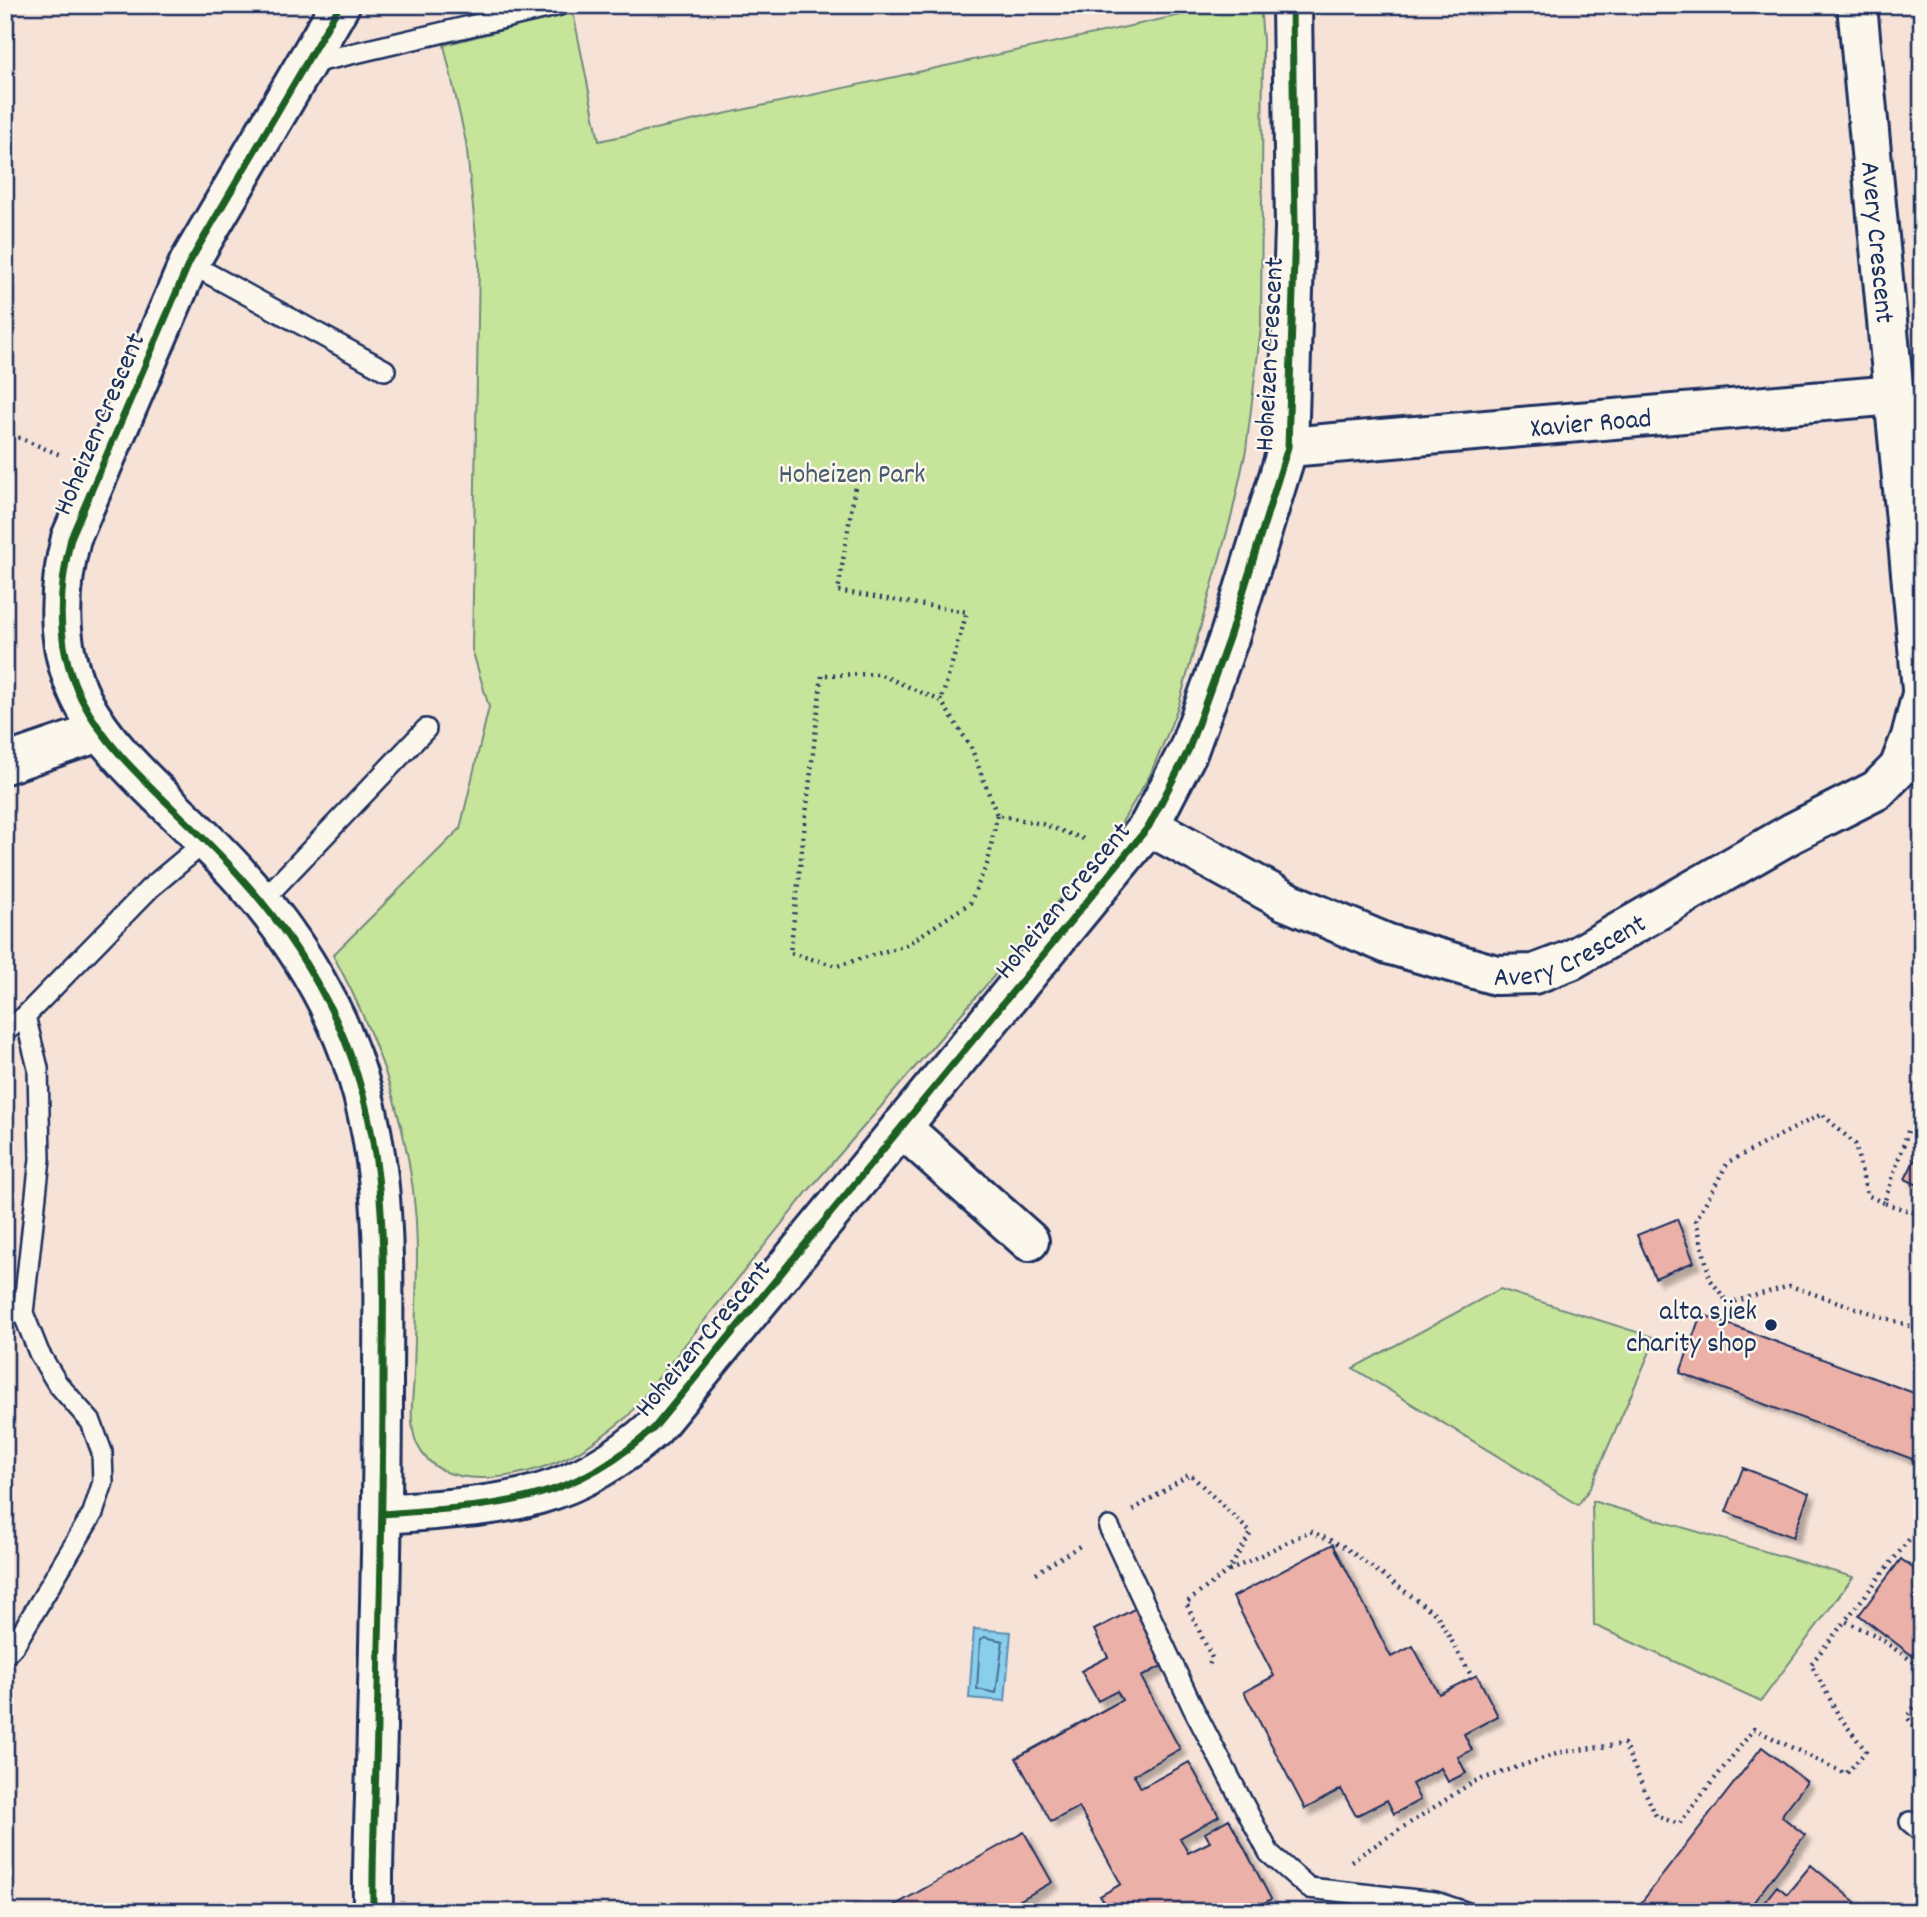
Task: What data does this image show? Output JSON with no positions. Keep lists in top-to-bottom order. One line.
{"streets":{"street":["Avery Crescent","Hoheizen Crescent","Xavier Road"]},"crossings":[["Avery Crescent","Hoheizen Crescent"],["Avery Crescent","Xavier Road"],["Hoheizen Crescent","Xavier Road"]],"parks":["Hoheizen Park"],"places":["alta sjiek charity shop"]}
